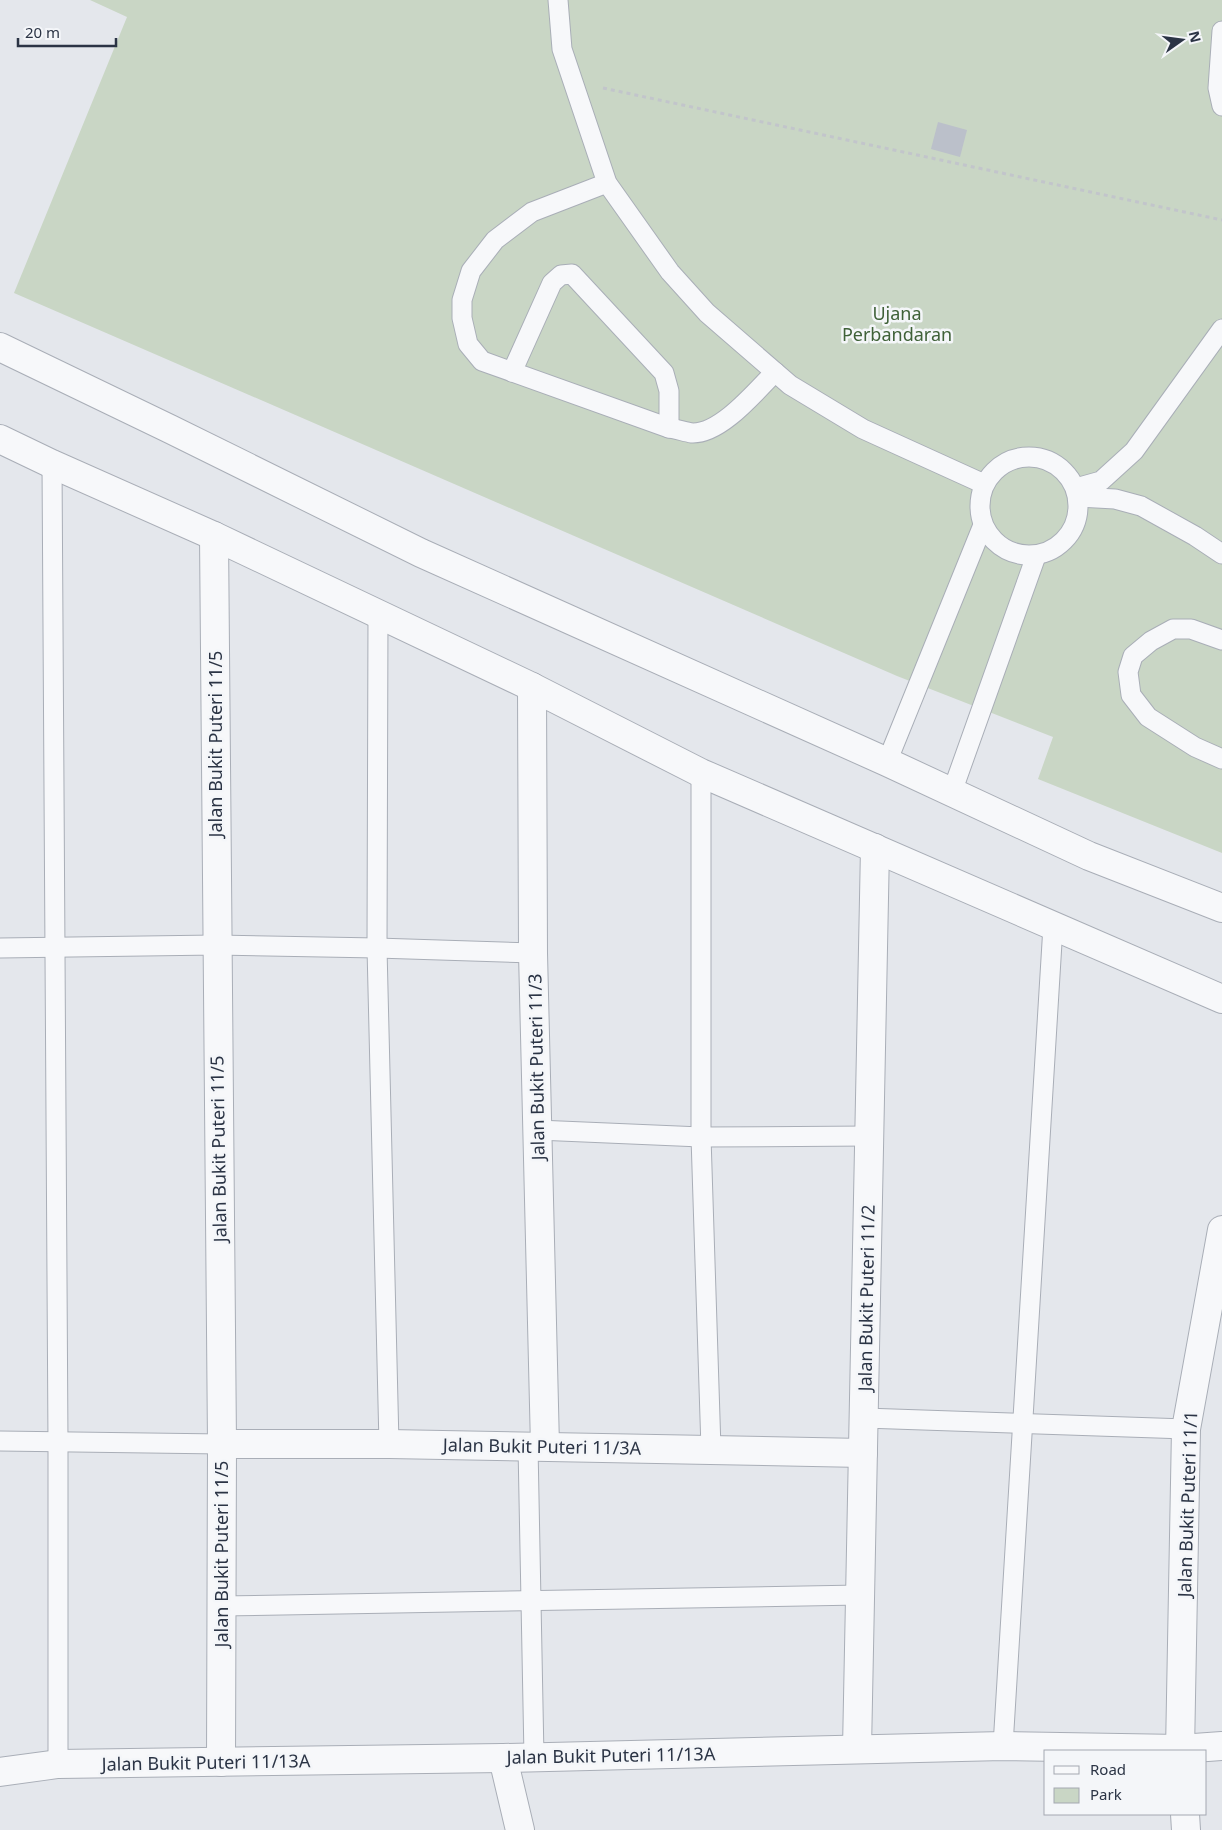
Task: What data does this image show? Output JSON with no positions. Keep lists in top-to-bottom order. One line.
{"streets":{"street":["Jalan Bukit Puteri 11/5","Jalan Bukit Puteri 11/3","Jalan Bukit Puteri 11/2","Jalan Bukit Puteri 11/3A","Jalan Bukit Puteri 11/1","Jalan Bukit Puteri 11/13A"]},"crossings":[["Jalan Bukit Puteri 11/5","Jalan Bukit Puteri 11/3A"],["Jalan Bukit Puteri 11/5","Jalan Bukit Puteri 11/13A"],["Jalan Bukit Puteri 11/3","Jalan Bukit Puteri 11/3A"],["Jalan Bukit Puteri 11/2","Jalan Bukit Puteri 11/3A"],["Jalan Bukit Puteri 11/2","Jalan Bukit Puteri 11/13A"],["Jalan Bukit Puteri 11/1","Jalan Bukit Puteri 11/13A"]],"parks":["Ujana Perbandaran"],"legend":["Road","Park"],"scale_bar":"20 m","north":"right"}
